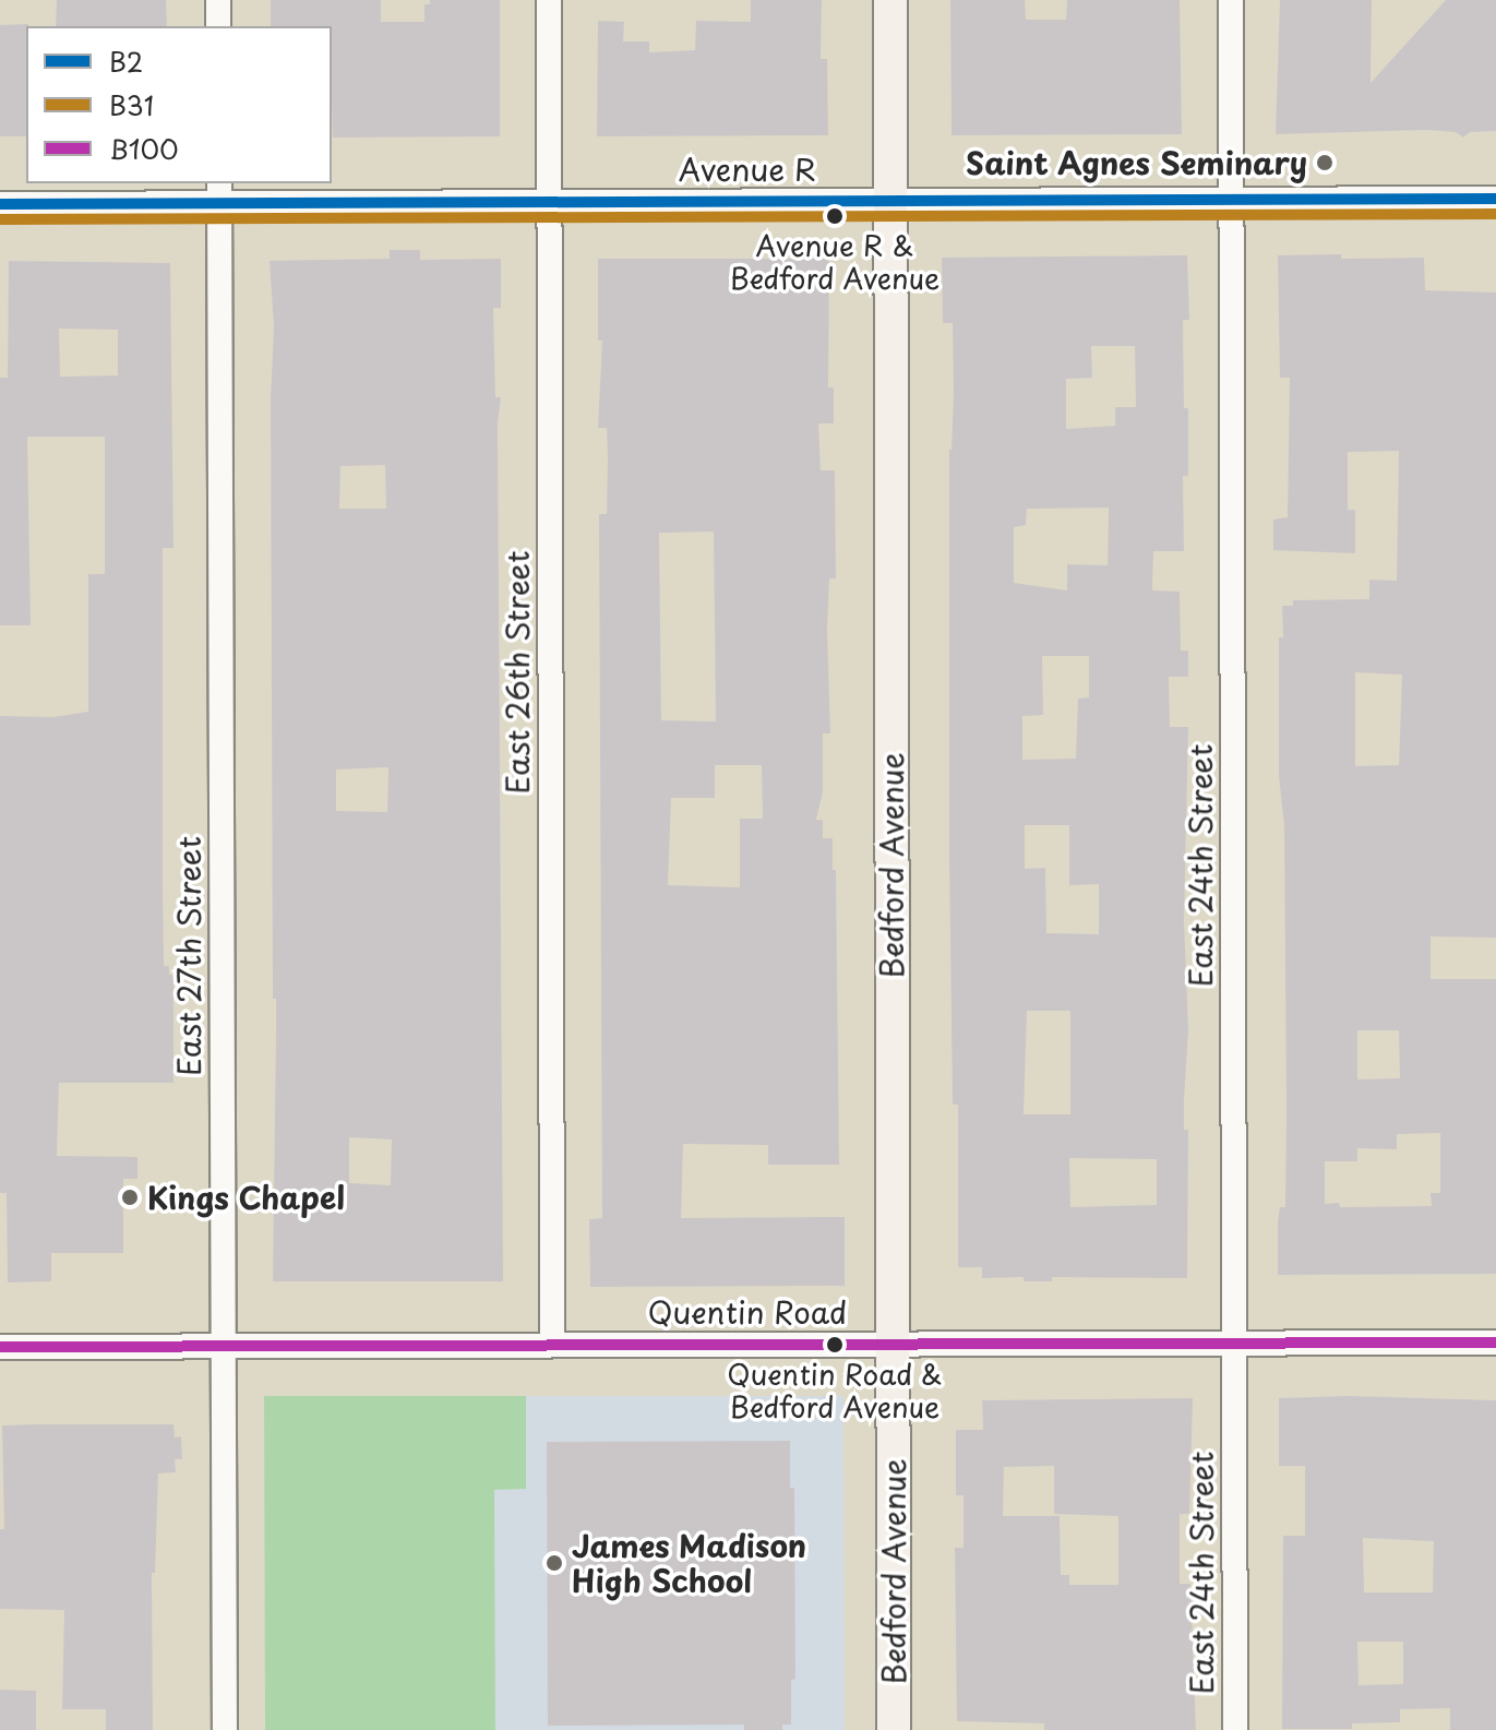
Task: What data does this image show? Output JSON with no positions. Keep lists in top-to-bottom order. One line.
{"streets":{"main road":["Bedford Avenue"],"street":["Avenue R","East 26th Street","East 24th Street","East 27th Street","Quentin Road"]},"crossings":[["Avenue R","East 26th Street"],["Avenue R","Bedford Avenue"],["Avenue R","East 24th Street"],["Avenue R","East 27th Street"],["East 26th Street","Quentin Road"],["Bedford Avenue","Quentin Road"],["East 24th Street","Quentin Road"],["East 27th Street","Quentin Road"]],"places":["Saint Agnes Seminary","Avenue R & Bedford Avenue","Kings Chapel","Quentin Road & Bedford Avenue","James Madison High School"],"lines":["transit line B2","transit line B31","transit line B100"],"legend":["B2","B31","B100"]}
